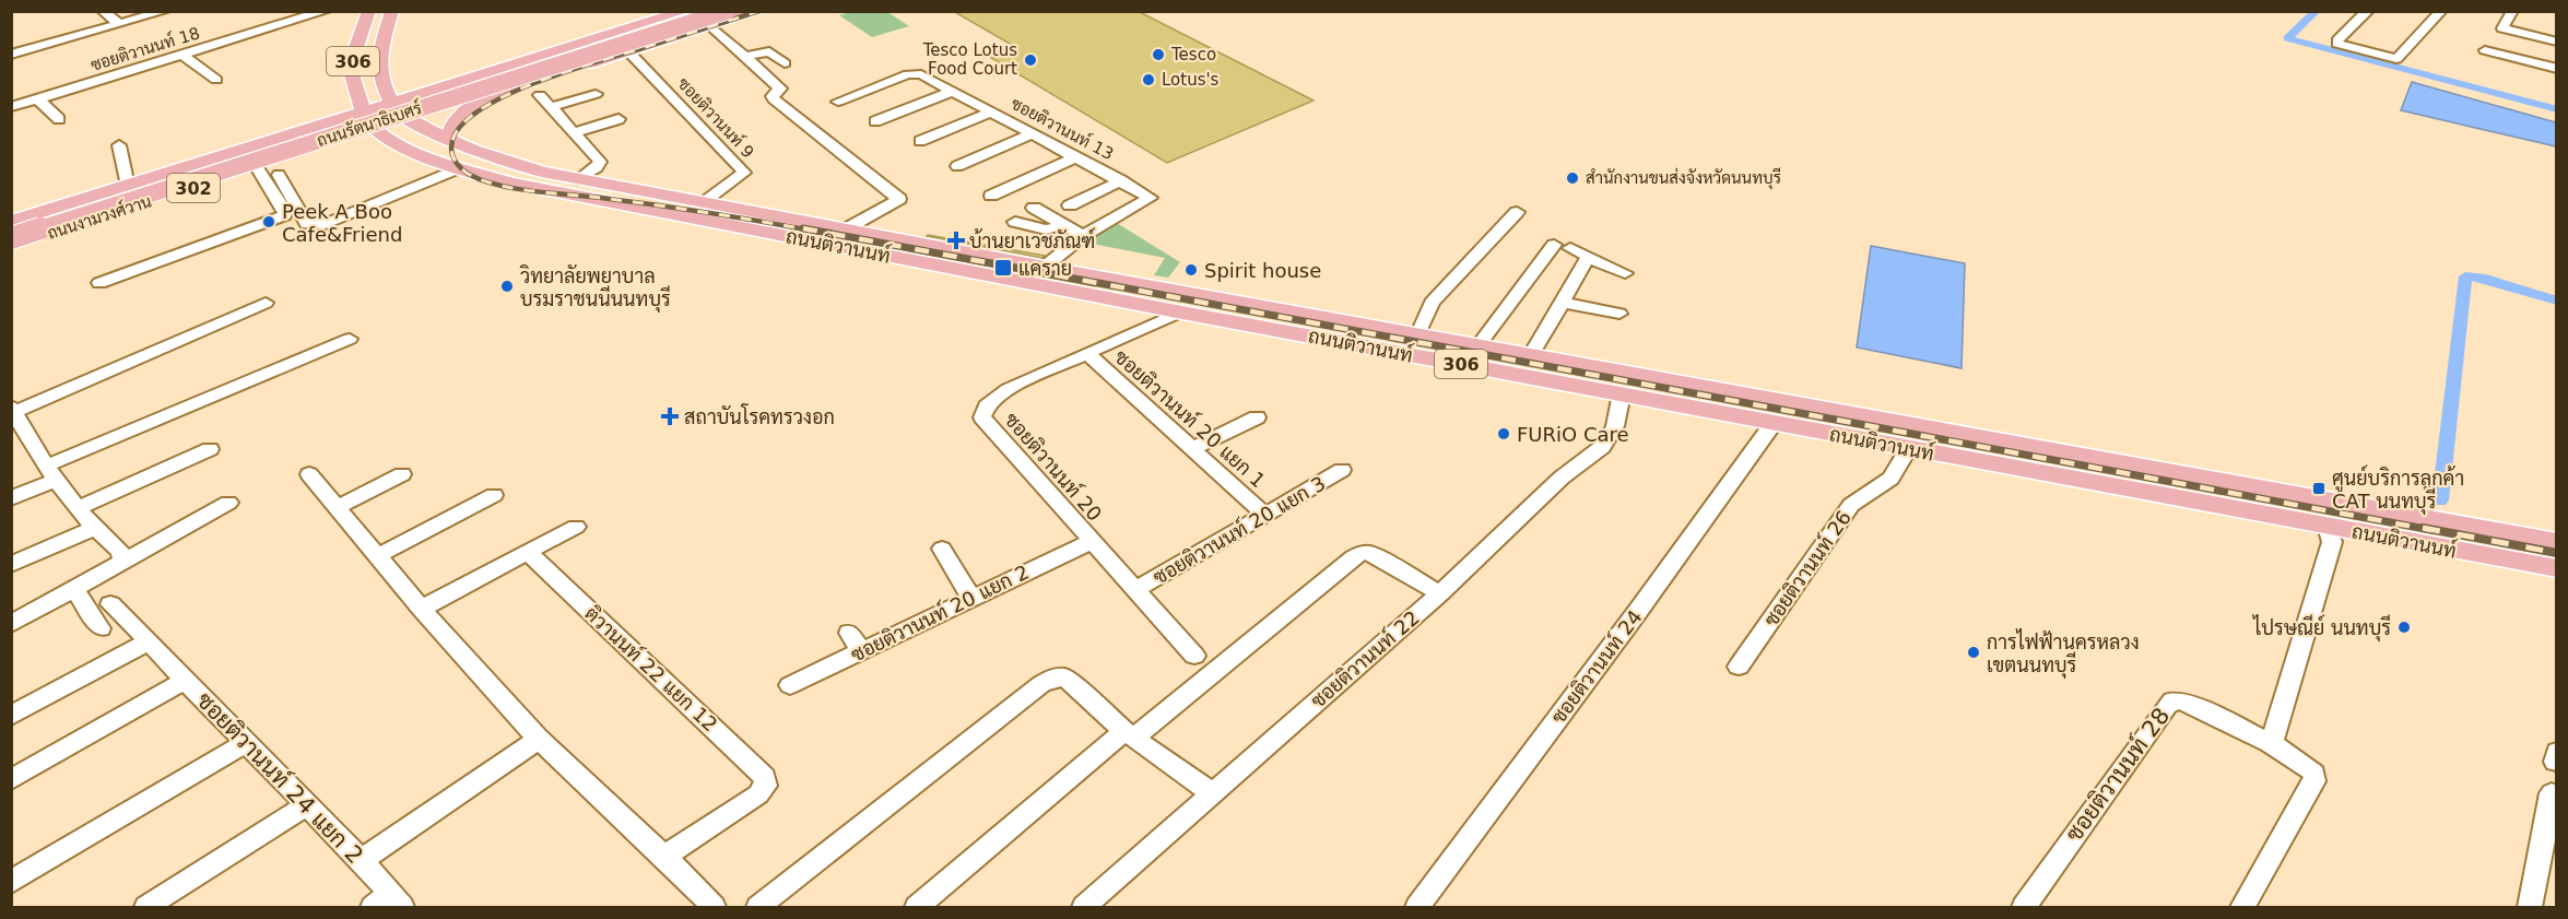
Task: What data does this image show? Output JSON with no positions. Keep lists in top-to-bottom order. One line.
{"streets":{"main road":["306","ถนนรัตนาธิเบศร์","302","ถนนงามวงศ์วาน","ถนนติวานนท์"],"street":["ซอยติวานนท์ 18","ซอยติวานนท์ 9","ซอยติวานนท์ 13","ซอยติวานนท์ 20 แยก 1","ซอยติวานนท์ 20","ซอยติวานนท์ 20 แยก 3","ซอยติวานนท์ 26","ซอยติวานนท์ 20 แยก 2","ซอยติวานนท์ 22","ซอยติวานนท์ 24","ติวานนท์ 22 แยก 12","ซอยติวานนท์ 28","ซอยติวานนท์ 24 แยก 2"]},"crossings":[["306","ถนนรัตนาธิเบศร์"],["306","ถนนงามวงศ์วาน"],["306","ถนนติวานนท์"],["ซอยติวานนท์ 9","ถนนรัตนาธิเบศร์"],["ซอยติวานนท์ 9","ถนนติวานนท์"],["ถนนรัตนาธิเบศร์","ถนนติวานนท์"],["ซอยติวานนท์ 13","ถนนติวานนท์"],["ถนนงามวงศ์วาน","ถนนติวานนท์"],["ถนนติวานนท์","ซอยติวานนท์ 20"],["ถนนติวานนท์","ซอยติวานนท์ 26"],["ถนนติวานนท์","ซอยติวานนท์ 22"],["ถนนติวานนท์","ซอยติวานนท์ 24"],["ซอยติวานนท์ 20 แยก 1","ซอยติวานนท์ 20"],["ซอยติวานนท์ 20 แยก 1","ซอยติวานนท์ 20 แยก 3"],["ซอยติวานนท์ 20","ซอยติวานนท์ 20 แยก 3"],["ซอยติวานนท์ 20","ซอยติวานนท์ 20 แยก 2"]],"places":{"other":["Tesco","Tesco Lotus Food Court","Lotus's","สำนักงานขนส่งจังหวัดนนทบุรี","Peek A Boo Cafe&Friend","Spirit house","วิทยาลัยพยาบาล บรมราชนนีนนทบุรี","FURiO Care","ไปรษณีย์ นนทบุรี","การไฟฟ้านครหลวง เขตนนทบุรี"],"health":["บ้านยาเวชภัณฑ์","สถาบันโรคทรวงอก"],"transit":["แคราย","ศูนย์บริการลูกค้า CAT นนทบุรี"]}}
